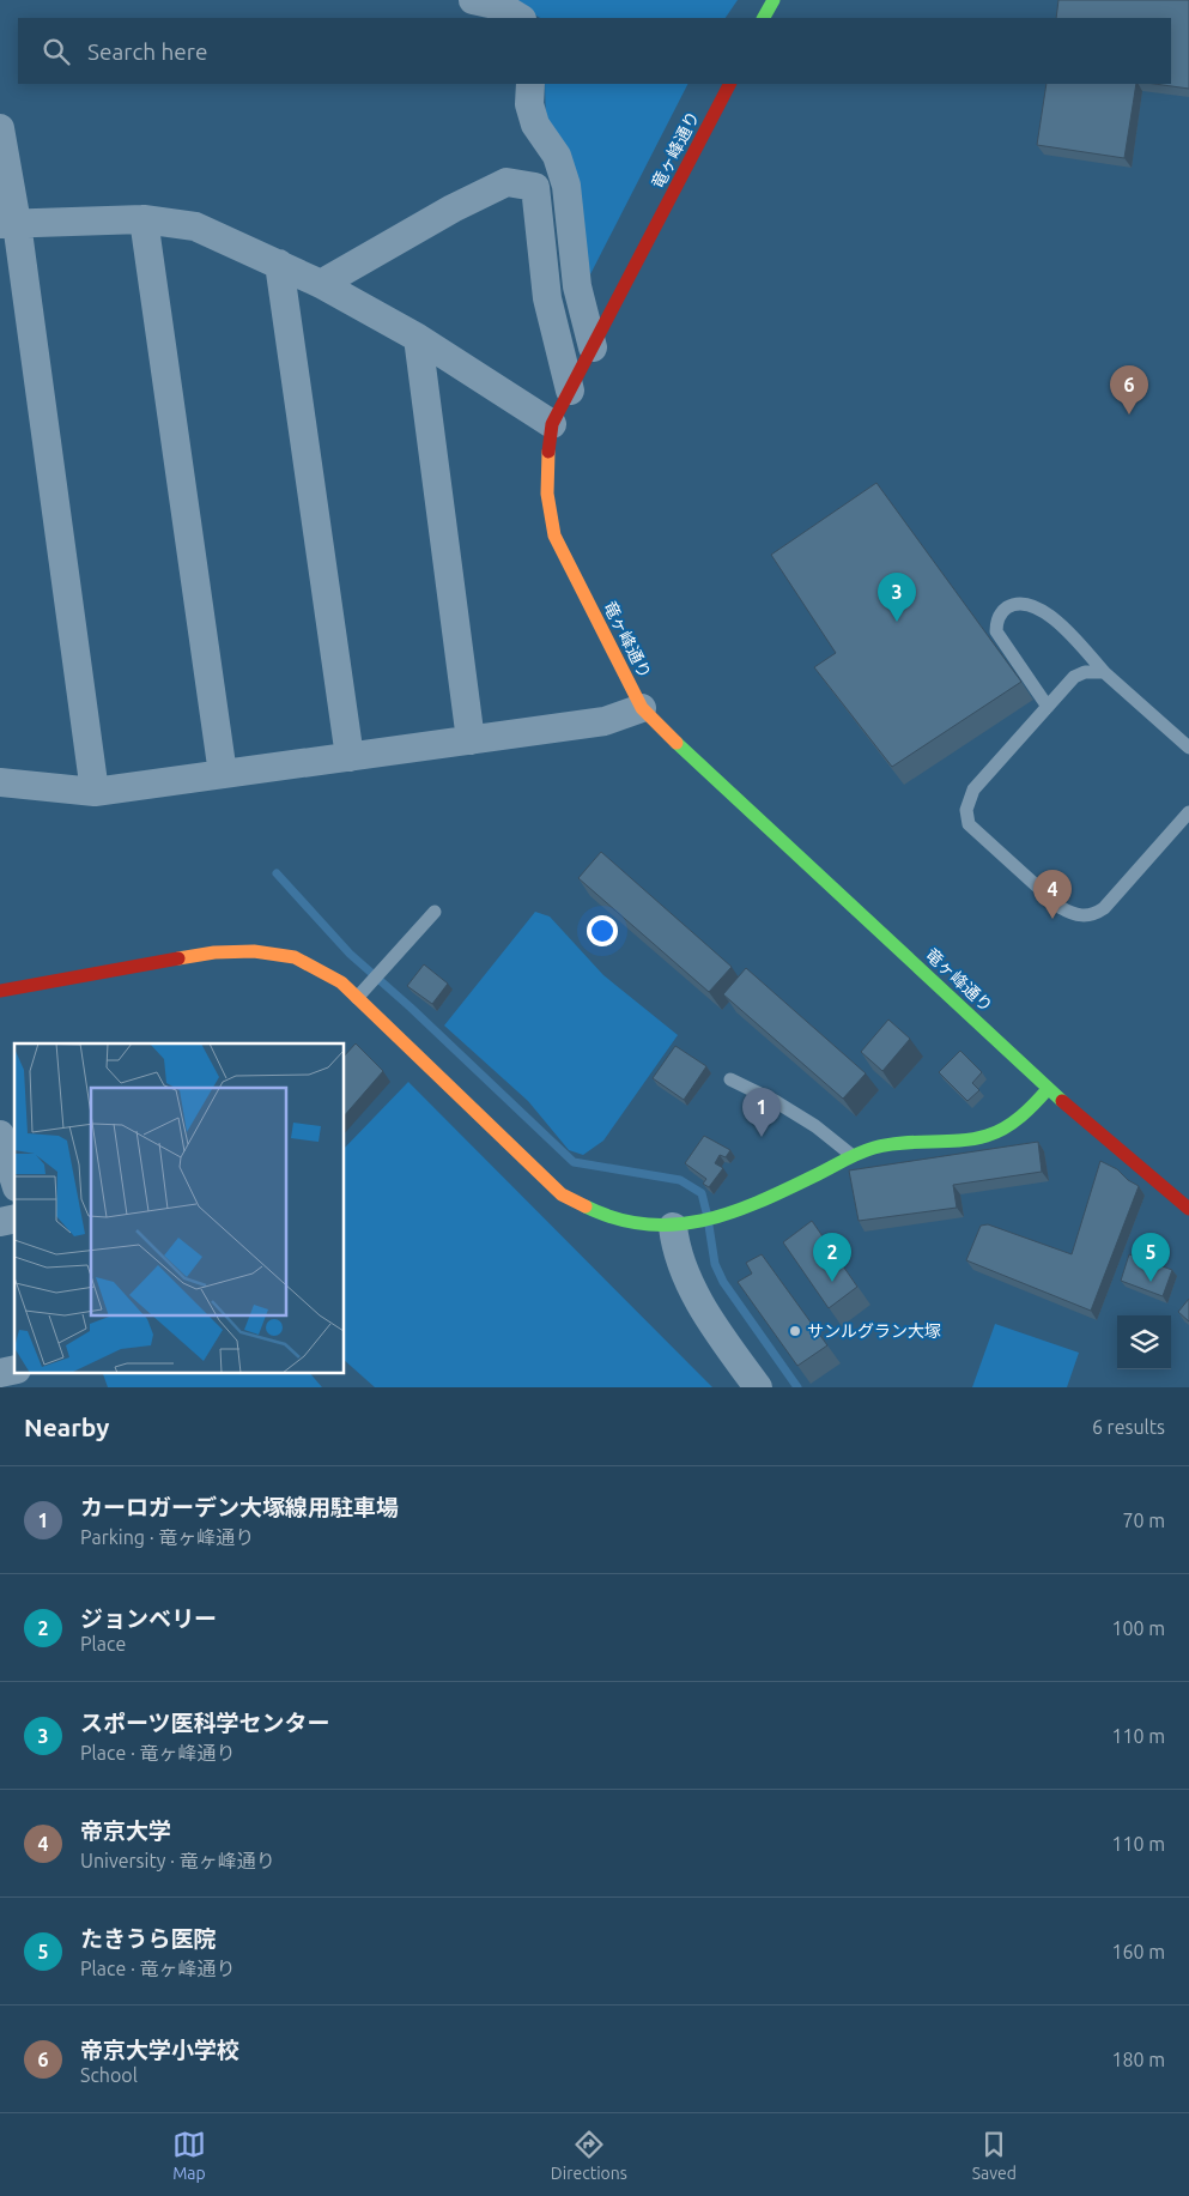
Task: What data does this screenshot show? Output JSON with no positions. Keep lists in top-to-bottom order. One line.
{"streets":{"street":["竜ヶ峰通り"]},"places":["サンルグラン大塚"],"page":{"search":"Search here","pins":["6","3","4","1","2","5"],"heading":["Nearby","6 results"],"list":[{"mark":"1","name":"カーロガーデン大塚線用駐車場","note":"Parking · 竜ヶ峰通り","value":"70 m"},{"mark":"2","name":"ジョンベリー","note":"Place","value":"100 m"},{"mark":"3","name":"スポーツ医科学センター","note":"Place · 竜ヶ峰通り","value":"110 m"},{"mark":"4","name":"帝京大学","note":"University · 竜ヶ峰通り","value":"110 m"},{"mark":"5","name":"たきうら医院","note":"Place · 竜ヶ峰通り","value":"160 m"},{"mark":"6","name":"帝京大学小学校","note":"School","value":"180 m"}],"nav":["Map","Directions","Saved"]}}
